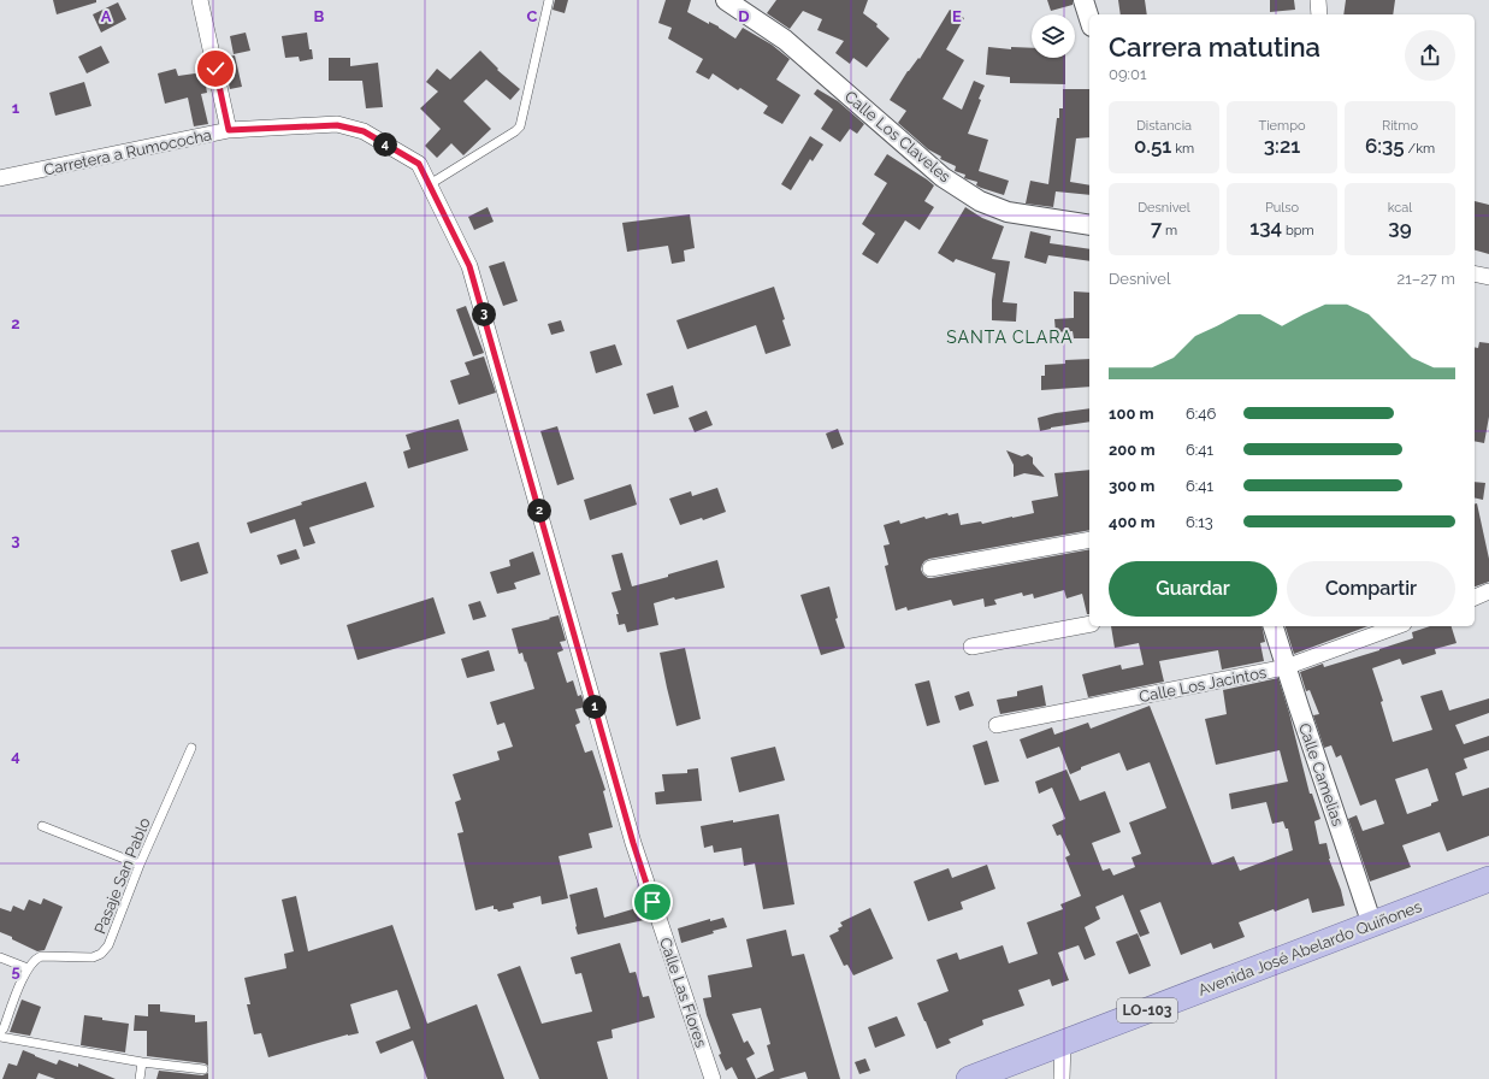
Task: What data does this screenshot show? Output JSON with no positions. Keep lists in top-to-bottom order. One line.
{"streets":{"main road":["Avenida José Abelardo Quiñones","LO-103"],"street":["Calle Los Claveles","Carretera a Rumococha","Calle Los Jacintos","Calle Camelias","Calle Las Flores"],"lane":["Pasaje San Pablo"]},"crossings":[["Carretera a Rumococha","Calle Las Flores"],["Calle Los Jacintos","Calle Camelias"],["Calle Camelias","Avenida José Abelardo Quiñones"]],"districts":["SANTA CLARA"],"page":{"heading":["Carrera matutina","09:01"],"stats":[["Distancia","0.51 km"],["Tiempo","3:21"],["Ritmo","6:35 /km"],["Desnivel","7 m"],["Pulso","134 bpm"],["kcal","39"]],"pins":["4","3","2","1"],"chart":["Desnivel","21–27 m"],"list":[{"name":"100 m","note":"6:46"},{"name":"200 m","note":"6:41"},{"name":"300 m","note":"6:41"},{"name":"400 m","note":"6:13"}],"buttons":["Guardar","Compartir"]},"grid":{"columns":["A","B","C","D","E"],"rows":["1","2","3","4","5"]}}
